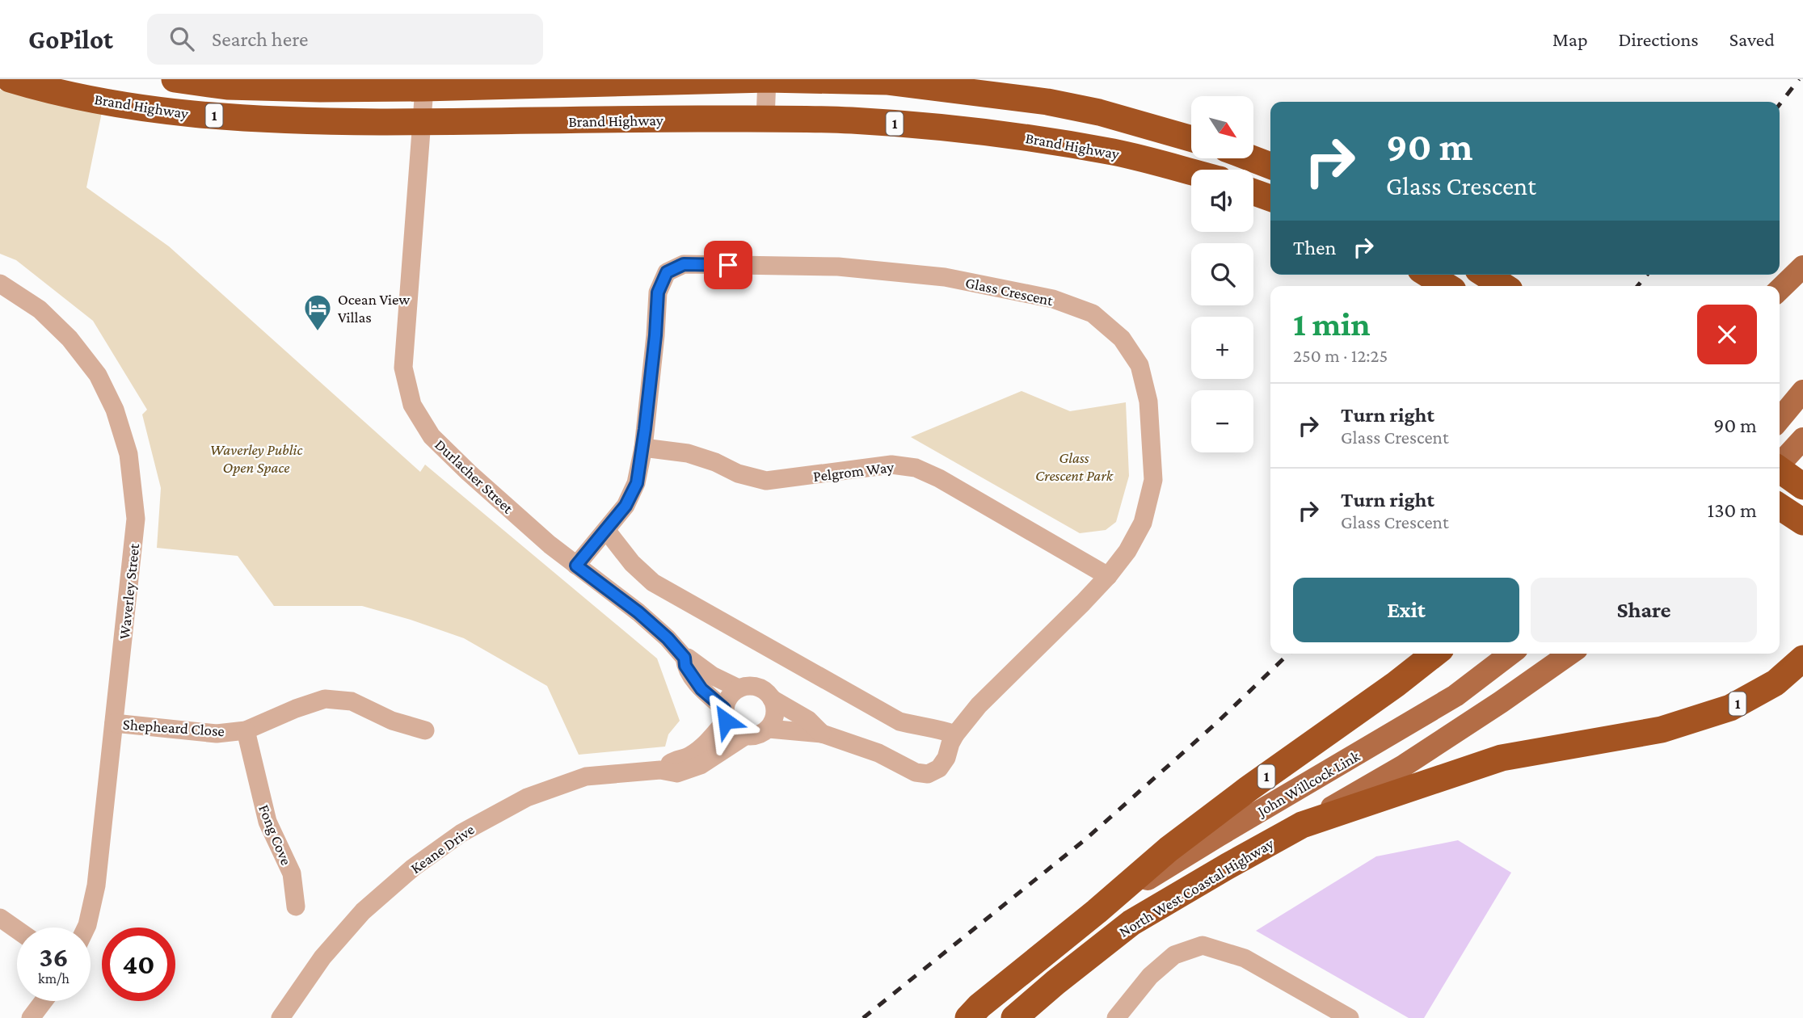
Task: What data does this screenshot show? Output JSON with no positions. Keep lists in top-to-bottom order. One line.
{"streets":{"highway":["Brand Highway","1","North West Coastal Highway"],"main road":["John Willcock Link"],"street":["Glass Crescent","Pelgrom Way","Durlacher Street","Waverley Street","Shepheard Close","Fong Cove","Keane Drive"]},"crossings":[["Brand Highway","Durlacher Street"],["1","John Willcock Link"],["1","North West Coastal Highway"],["Glass Crescent","Pelgrom Way"],["Glass Crescent","Durlacher Street"],["Durlacher Street","Keane Drive"],["Waverley Street","Shepheard Close"],["Shepheard Close","Fong Cove"]],"parks":["Waverley Public Open Space","Glass Crescent Park"],"places":{"hotel":["Ocean View Villas"]},"north":"bottom right","page":{"header":"GoPilot","search":"Search here","nav":["Map","Directions","Saved"],"map_buttons":["+","−"],"turn":["90 m","Glass Crescent"],"then":"Then","heading":["1 min","250 m · 12:25"],"list":[{"name":"Turn right","note":"Glass Crescent","value":"90 m"},{"name":"Turn right","note":"Glass Crescent","value":"130 m"}],"buttons":["Exit","Share"],"speed":"36 km/h","limit":"40"}}
